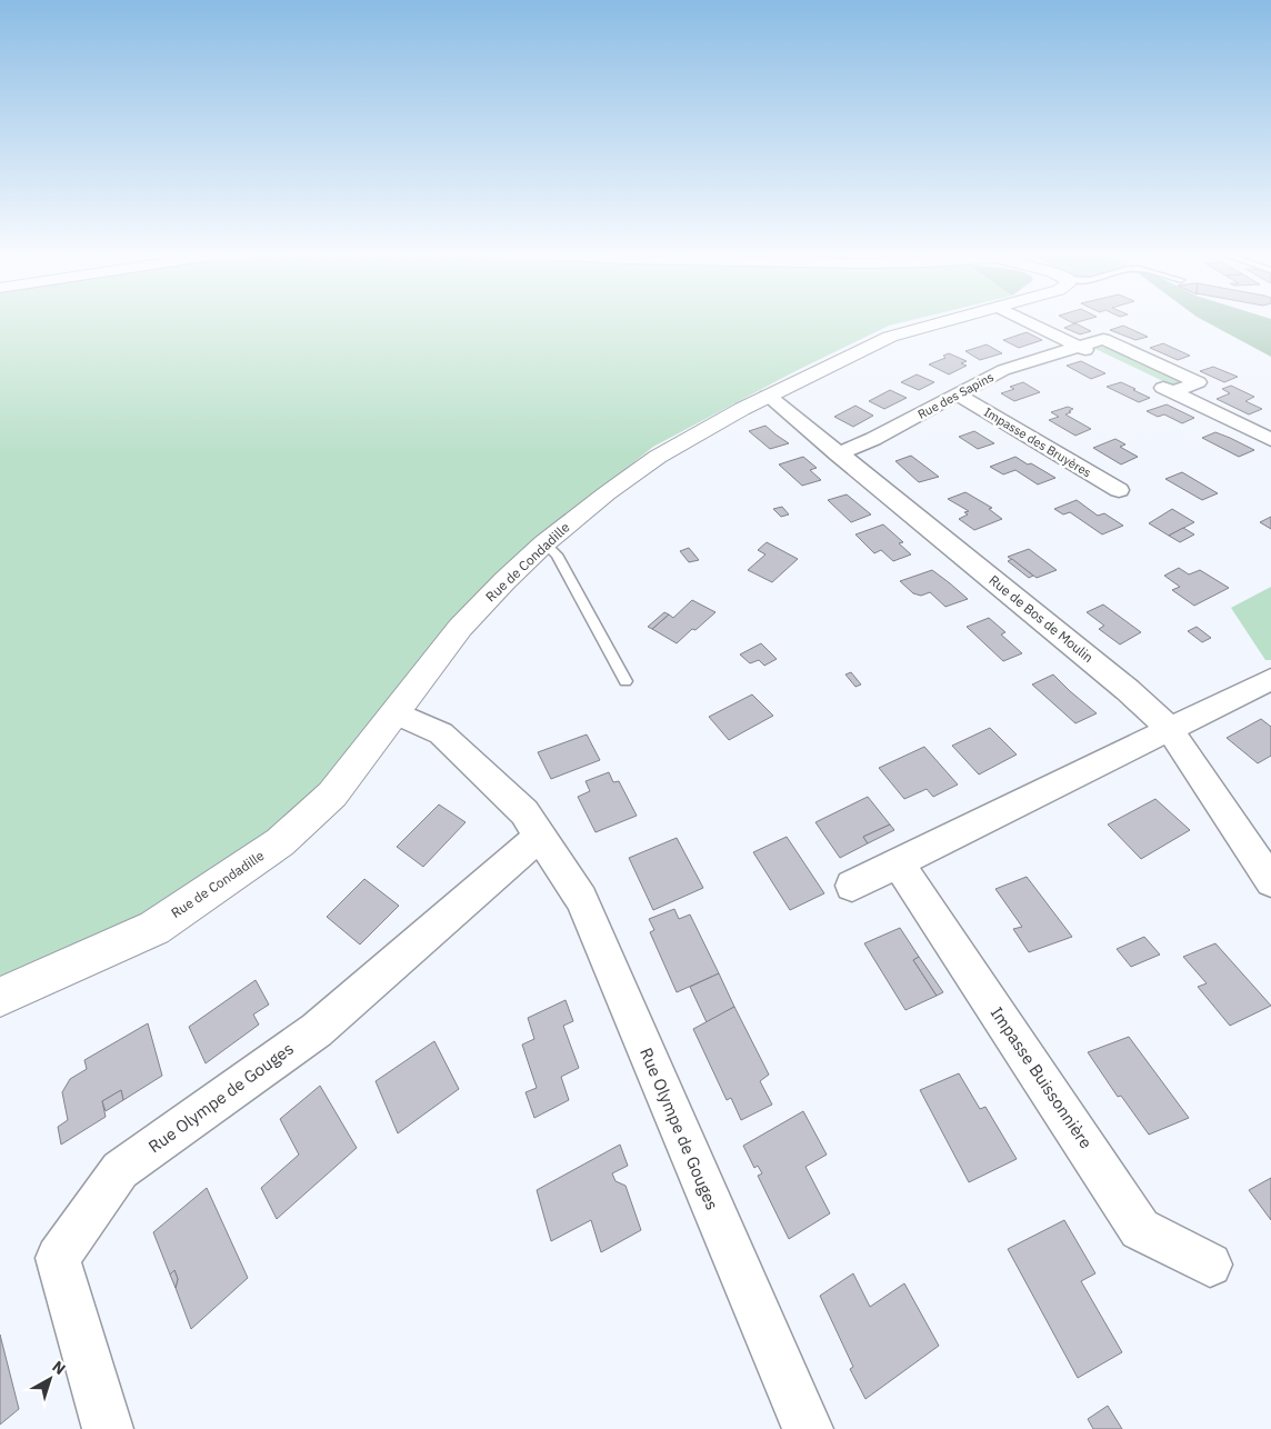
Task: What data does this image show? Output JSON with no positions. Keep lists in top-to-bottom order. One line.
{"streets":{"street":["Rue des Sapins","Impasse des Bruyères","Rue de Condadille","Rue de Bos de Moulin","Impasse Buissonnière","Rue Olympe de Gouges"]},"crossings":[["Rue des Sapins","Impasse des Bruyères"],["Rue des Sapins","Rue de Bos de Moulin"],["Rue de Condadille","Rue de Bos de Moulin"],["Rue de Condadille","Rue Olympe de Gouges"]],"north":"top right"}
